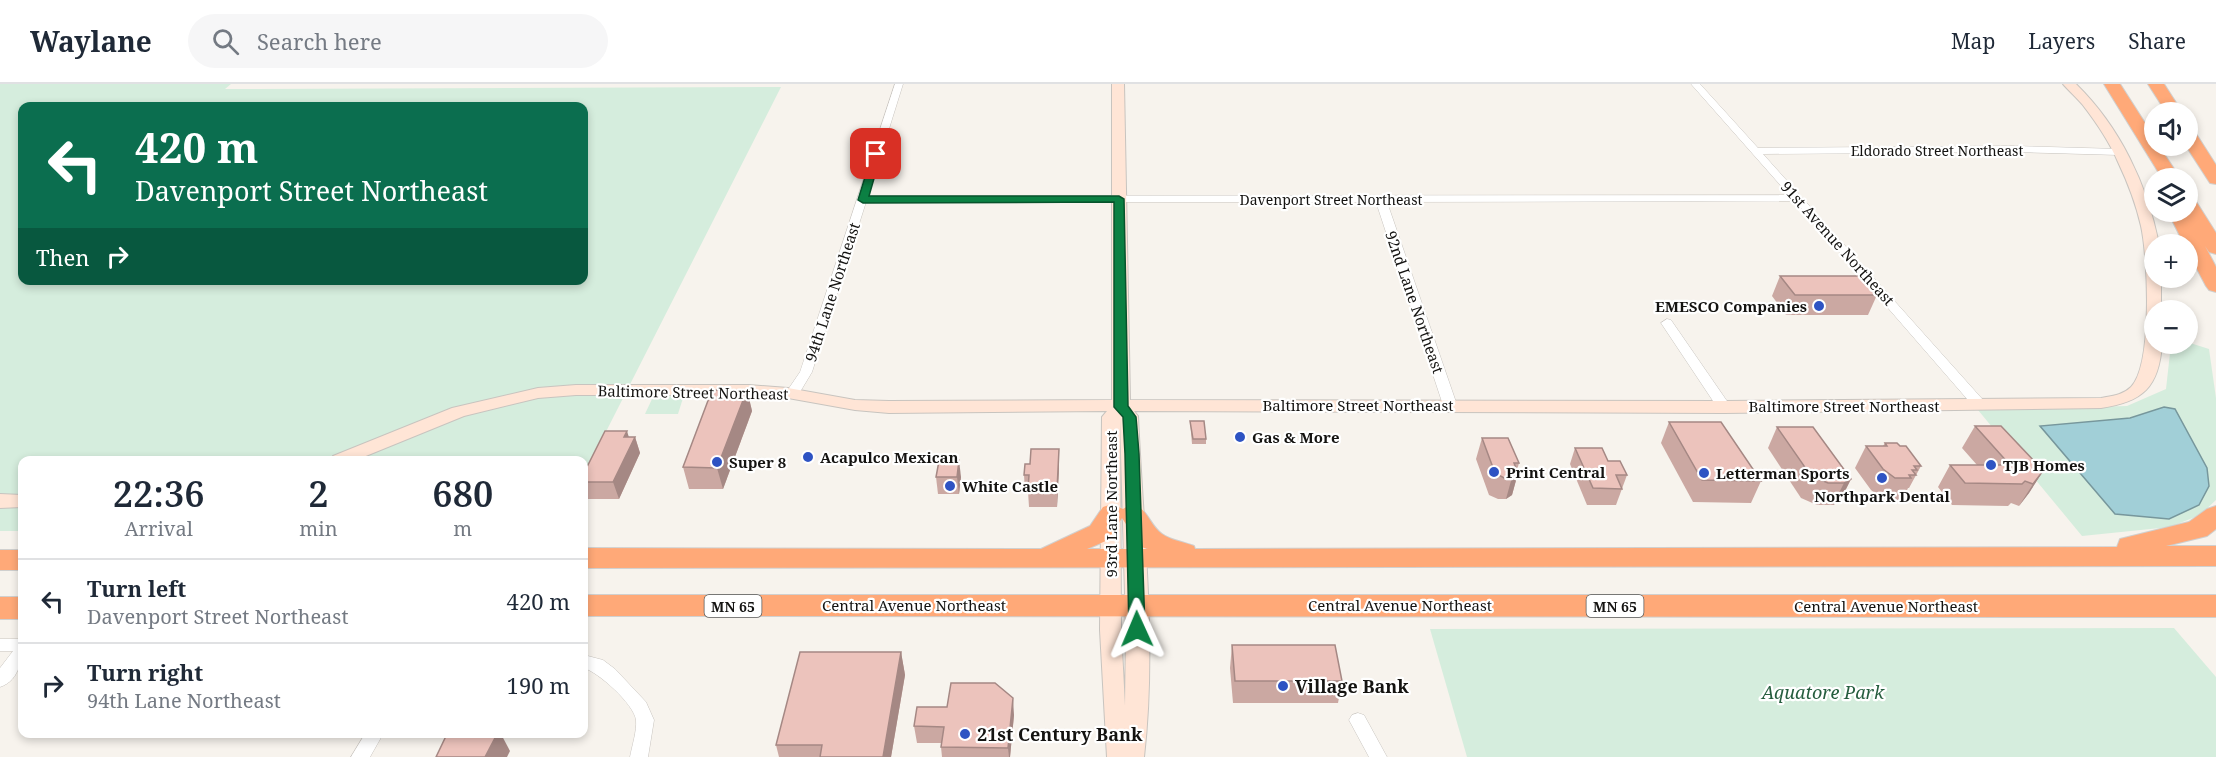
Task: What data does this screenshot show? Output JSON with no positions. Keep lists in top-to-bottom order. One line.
{"streets":{"highway":["Central Avenue Northeast","MN 65"],"street":["Eldorado Street Northeast","Davenport Street Northeast","91st Avenue Northeast","94th Lane Northeast","92nd Lane Northeast","Baltimore Street Northeast","93rd Lane Northeast"]},"crossings":[["Eldorado Street Northeast","91st Avenue Northeast"],["Eldorado Street Northeast","Baltimore Street Northeast"],["Davenport Street Northeast","91st Avenue Northeast"],["Davenport Street Northeast","94th Lane Northeast"],["Davenport Street Northeast","92nd Lane Northeast"],["Davenport Street Northeast","93rd Lane Northeast"],["91st Avenue Northeast","Baltimore Street Northeast"],["94th Lane Northeast","Baltimore Street Northeast"],["92nd Lane Northeast","Baltimore Street Northeast"],["Baltimore Street Northeast","93rd Lane Northeast"],["93rd Lane Northeast","Central Avenue Northeast"]],"parks":["Aquatore Park"],"places":["EMESCO Companies","Gas & More","Acapulco Mexican","Super 8","TJB Homes","Print Central","Letterman Sports","Northpark Dental","White Castle","Village Bank","21st Century Bank"],"page":{"header":"Waylane","search":"Search here","nav":["Map","Layers","Share"],"map_buttons":["+","−"],"turn":["420 m","Davenport Street Northeast"],"then":"Then","eta":["22:36","Arrival","2","min","680","m"],"list":[{"name":"Turn left","note":"Davenport Street Northeast","value":"420 m"},{"name":"Turn right","note":"94th Lane Northeast","value":"190 m"}]}}
